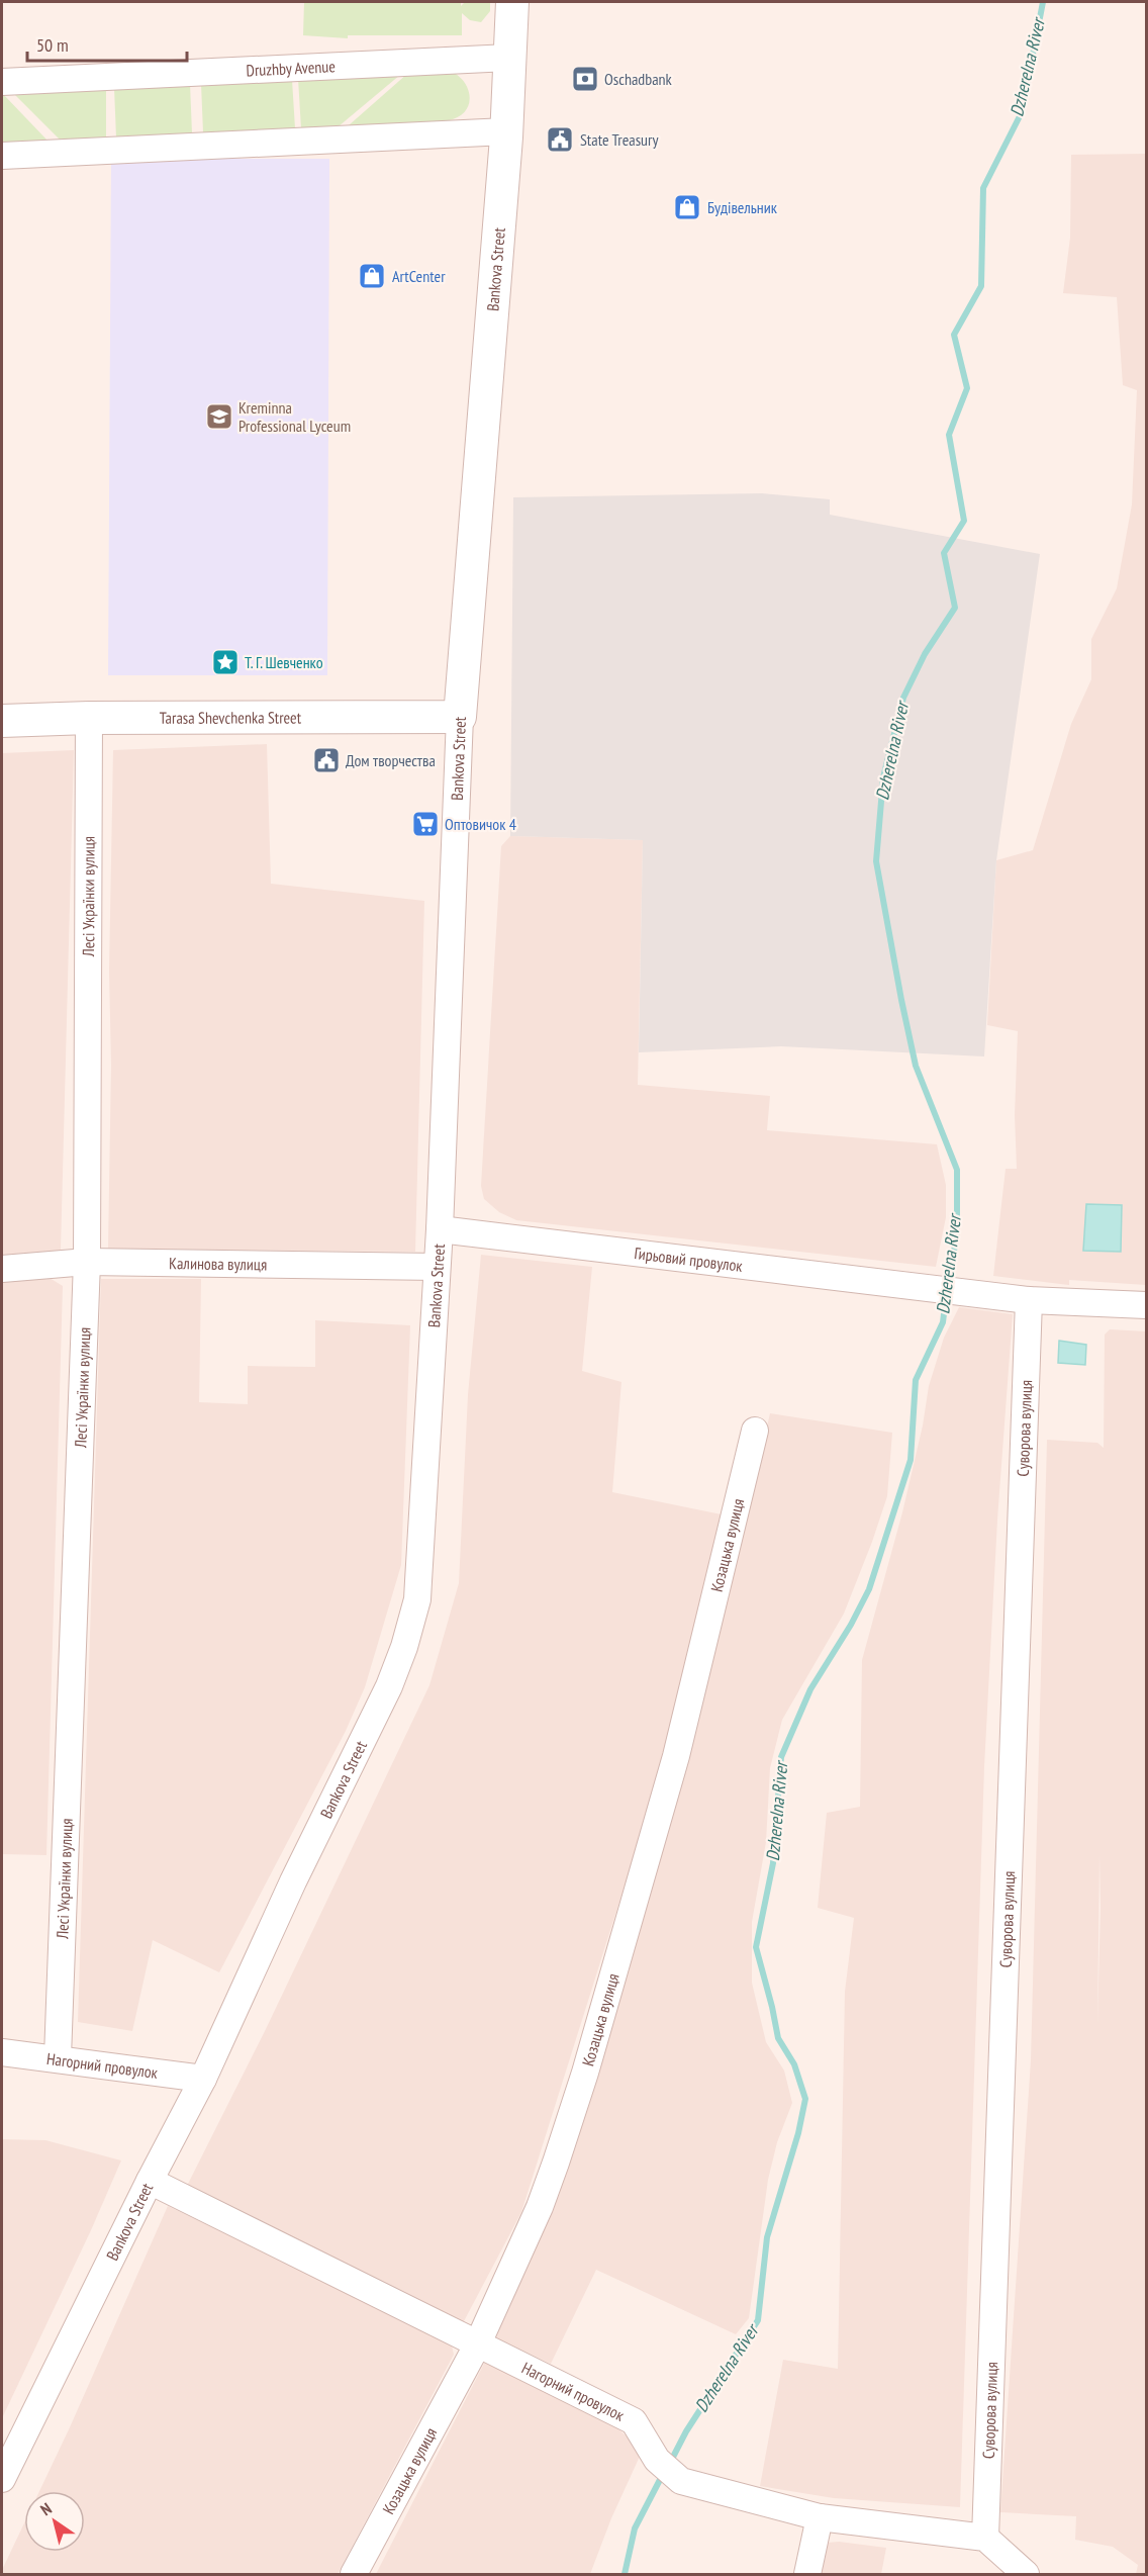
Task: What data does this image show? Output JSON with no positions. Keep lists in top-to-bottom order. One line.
{"streets":{"street":["Druzhby Avenue","Bankova Street","Tarasa Shevchenka Street","Лесі Українки вулиця","Гирьовий провулок","Калинова вулиця","Суворова вулиця","Козацька вулиця","Нагорний провулок"]},"crossings":[["Druzhby Avenue","Bankova Street"],["Bankova Street","Tarasa Shevchenka Street"],["Bankova Street","Гирьовий провулок"],["Bankova Street","Калинова вулиця"],["Bankova Street","Нагорний провулок"],["Tarasa Shevchenka Street","Лесі Українки вулиця"],["Лесі Українки вулиця","Калинова вулиця"],["Лесі Українки вулиця","Нагорний провулок"],["Гирьовий провулок","Суворова вулиця"],["Суворова вулиця","Нагорний провулок"],["Козацька вулиця","Нагорний провулок"]],"water":["Dzherelna River"],"places":{"bank":["Oschadbank"],"public building":["State Treasury","Дом творчества"],"shop":["Будівельник","ArtCenter"],"school or university":["Kreminna Professional Lyceum"],"place":["Т. Г. Шевченко"],"supermarket":["Оптовичок 4"]},"scale_bar":"50 m","north":"top left"}
